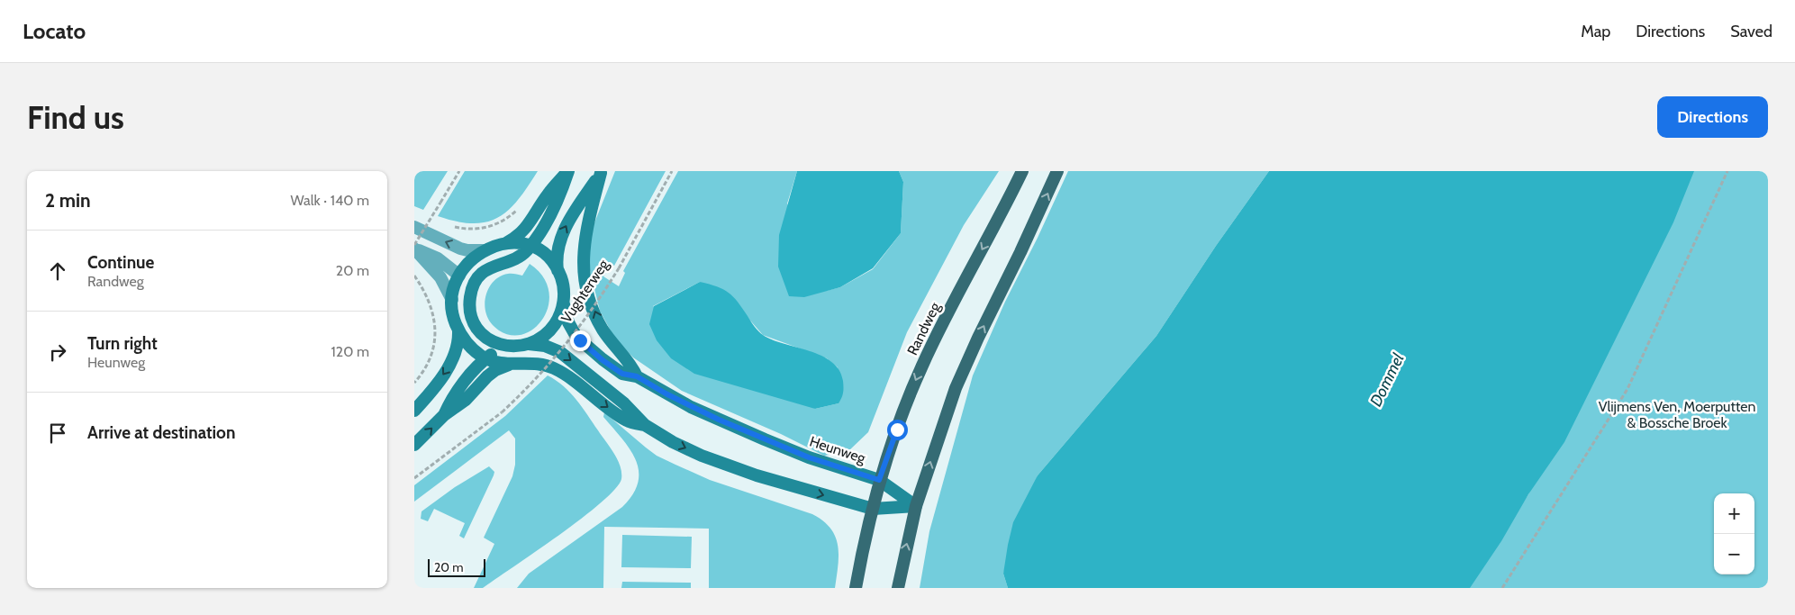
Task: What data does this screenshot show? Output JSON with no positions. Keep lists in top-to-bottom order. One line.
{"streets":{"main road":["Randweg","Heunweg"],"path":["Vughterweg"]},"crossings":[["Randweg","Heunweg"]],"water":["Dommel"],"parks":["Vlijmens Ven, Moerputten & Bossche Broek"],"scale_bar":"20 m","page":{"header":"Locato","nav":["Map","Directions","Saved"],"buttons":"Directions","title":"Find us","heading":["2 min","Walk · 140 m"],"list":[["Continue","Randweg","20 m"],["Turn right","Heunweg","120 m"],"Arrive at destination"],"map_buttons":["+","−"],"scale":"20 m"}}
